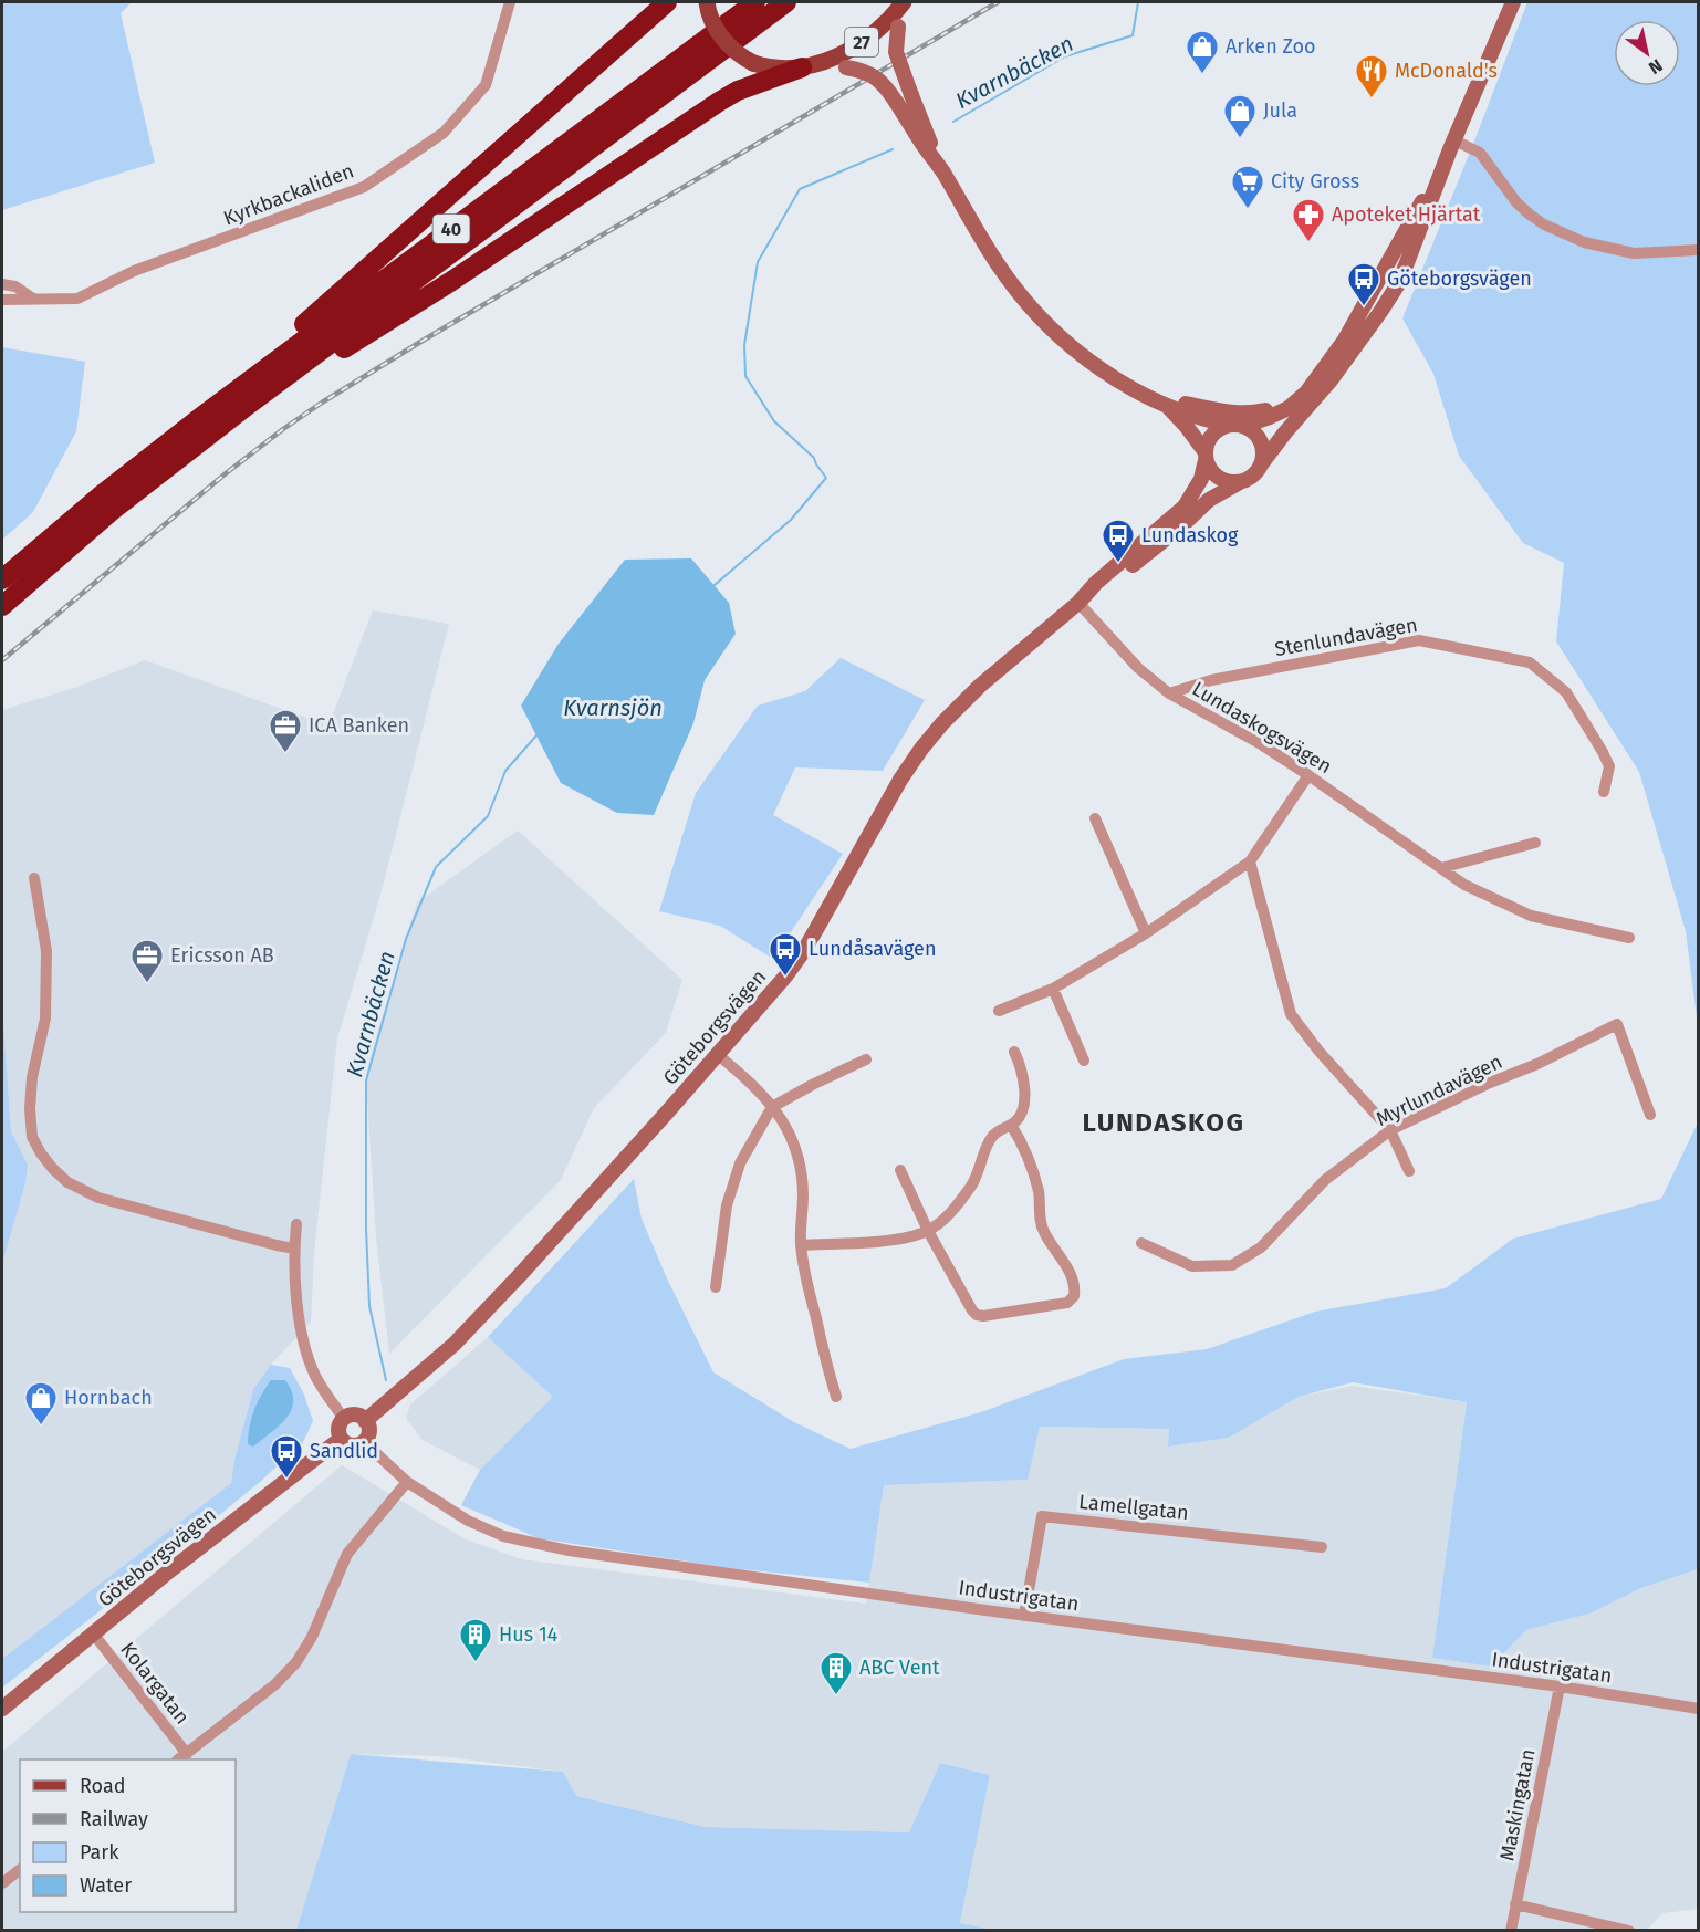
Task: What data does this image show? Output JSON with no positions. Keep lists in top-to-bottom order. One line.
{"streets":{"highway":["40"],"main road":["27"],"street":["Kyrkbackaliden","Stenlundavägen","Lundaskogsvägen","Göteborgsvägen","Myrlundavägen","Lamellgatan","Industrigatan","Kolargatan","Maskingatan"]},"crossings":[["Stenlundavägen","Lundaskogsvägen"],["Lundaskogsvägen","Göteborgsvägen"],["Göteborgsvägen","Industrigatan"],["Göteborgsvägen","Kolargatan"],["Lamellgatan","Industrigatan"],["Industrigatan","Maskingatan"]],"districts":["LUNDASKOG"],"water":["Kvarnbäcken","Kvarnsjön"],"places":{"shop":["Arken Zoo","Jula","Hornbach"],"restaurant":["McDonald's"],"supermarket":["City Gross"],"pharmacy":["Apoteket Hjärtat"],"bus stop":["Göteborgsvägen","Lundaskog","Lundåsavägen","Sandlid"],"office":["ICA Banken","Ericsson AB"],"building":["Hus 14","ABC Vent"]},"legend":["Road","Railway","Park","Water"],"north":"bottom right"}
